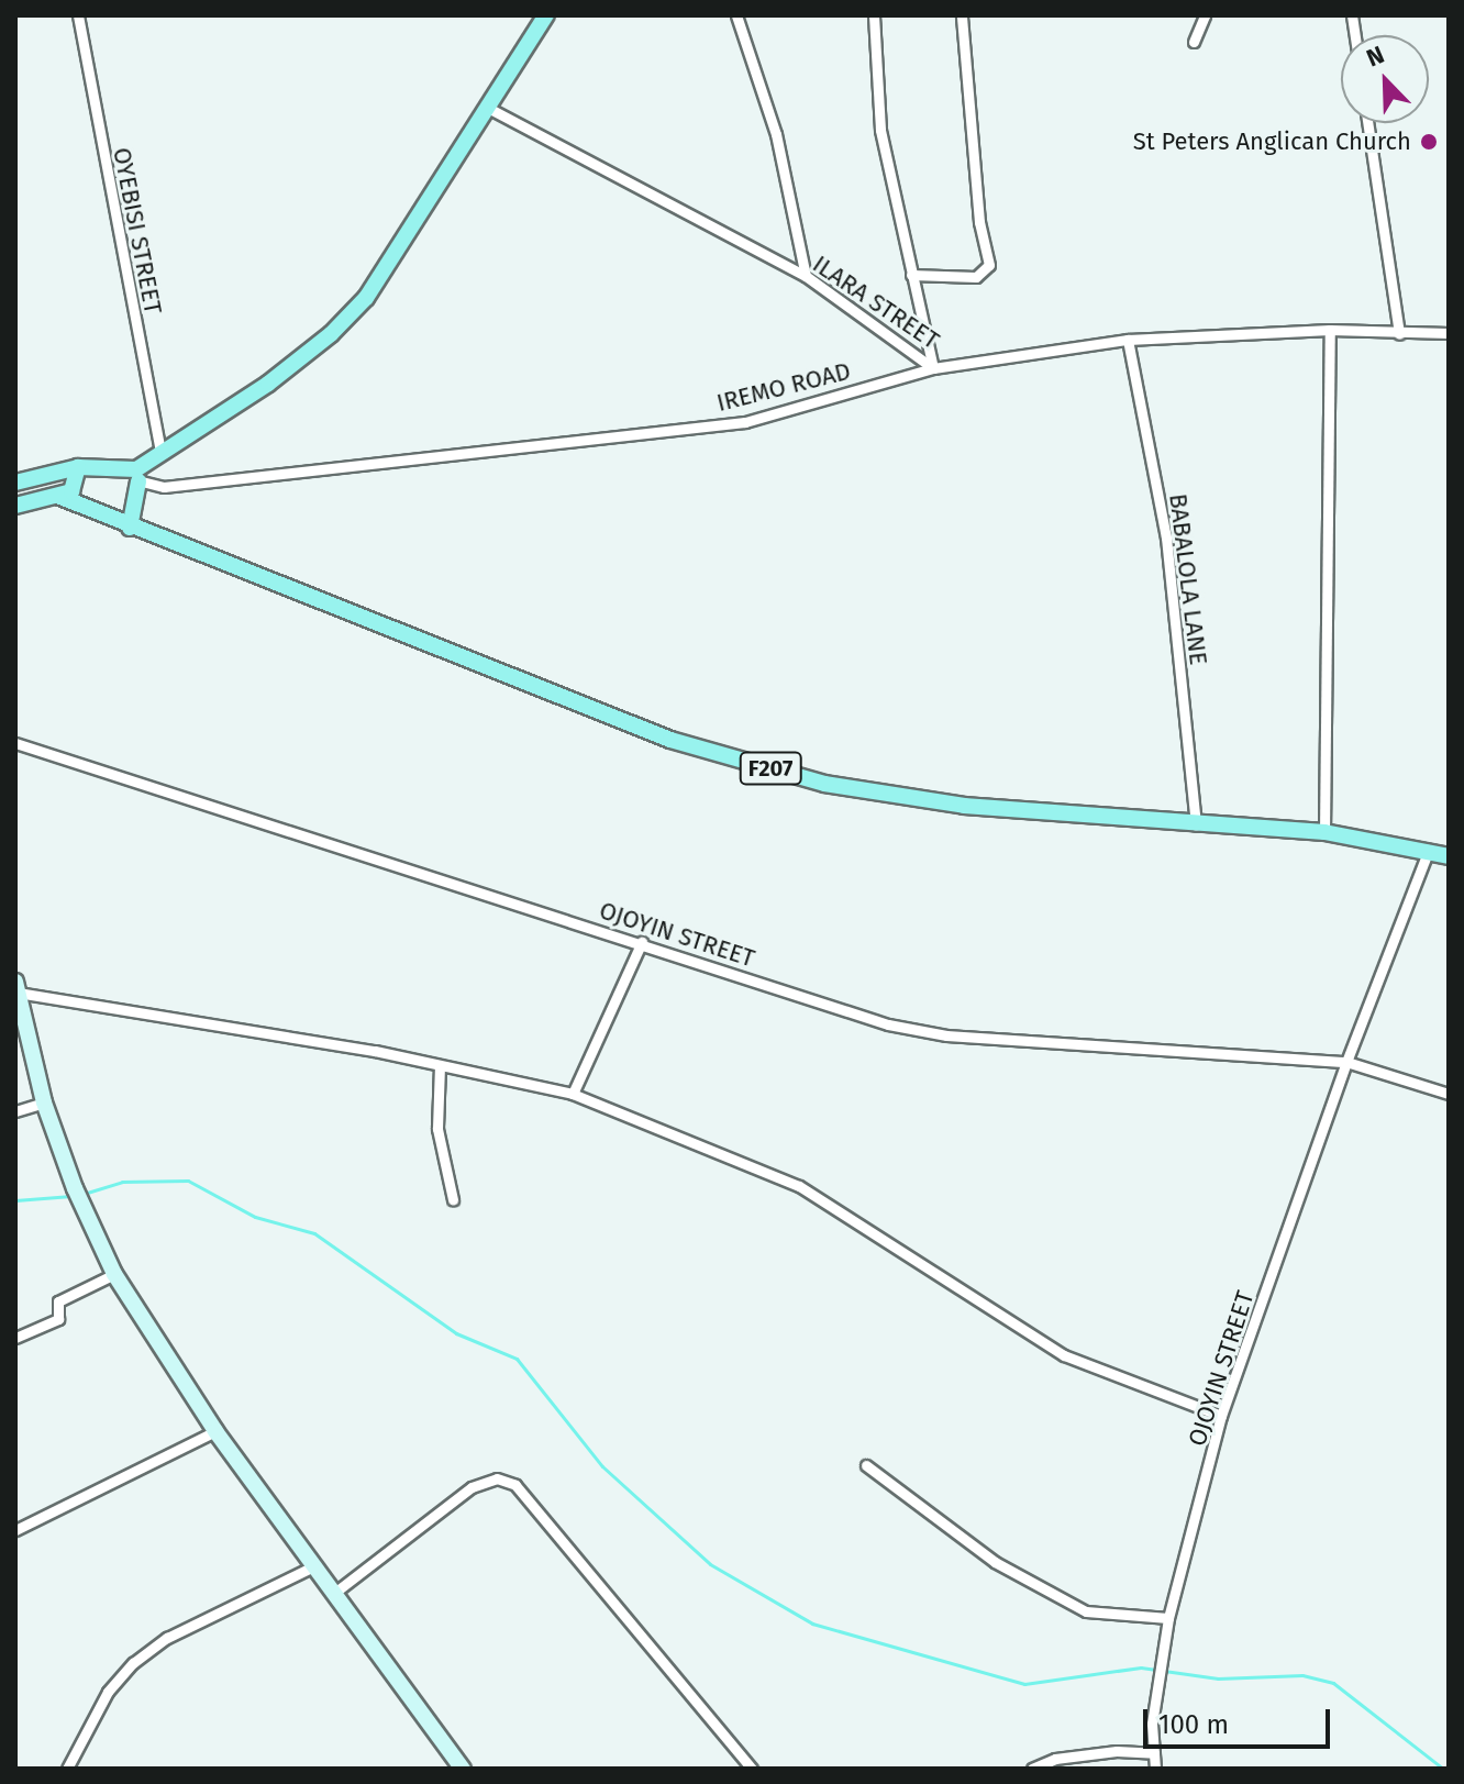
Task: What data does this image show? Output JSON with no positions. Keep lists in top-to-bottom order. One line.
{"streets":{"main road":["F207"],"street":["OYEBISI STREET","ILARA STREET","IREMO ROAD","BABALOLA LANE","OJOYIN STREET"]},"crossings":[["ILARA STREET","IREMO ROAD"],["IREMO ROAD","BABALOLA LANE"],["BABALOLA LANE","F207"],["F207","OJOYIN STREET"]],"places":["St Peters Anglican Church"],"scale_bar":"100 m","north":"top left"}
